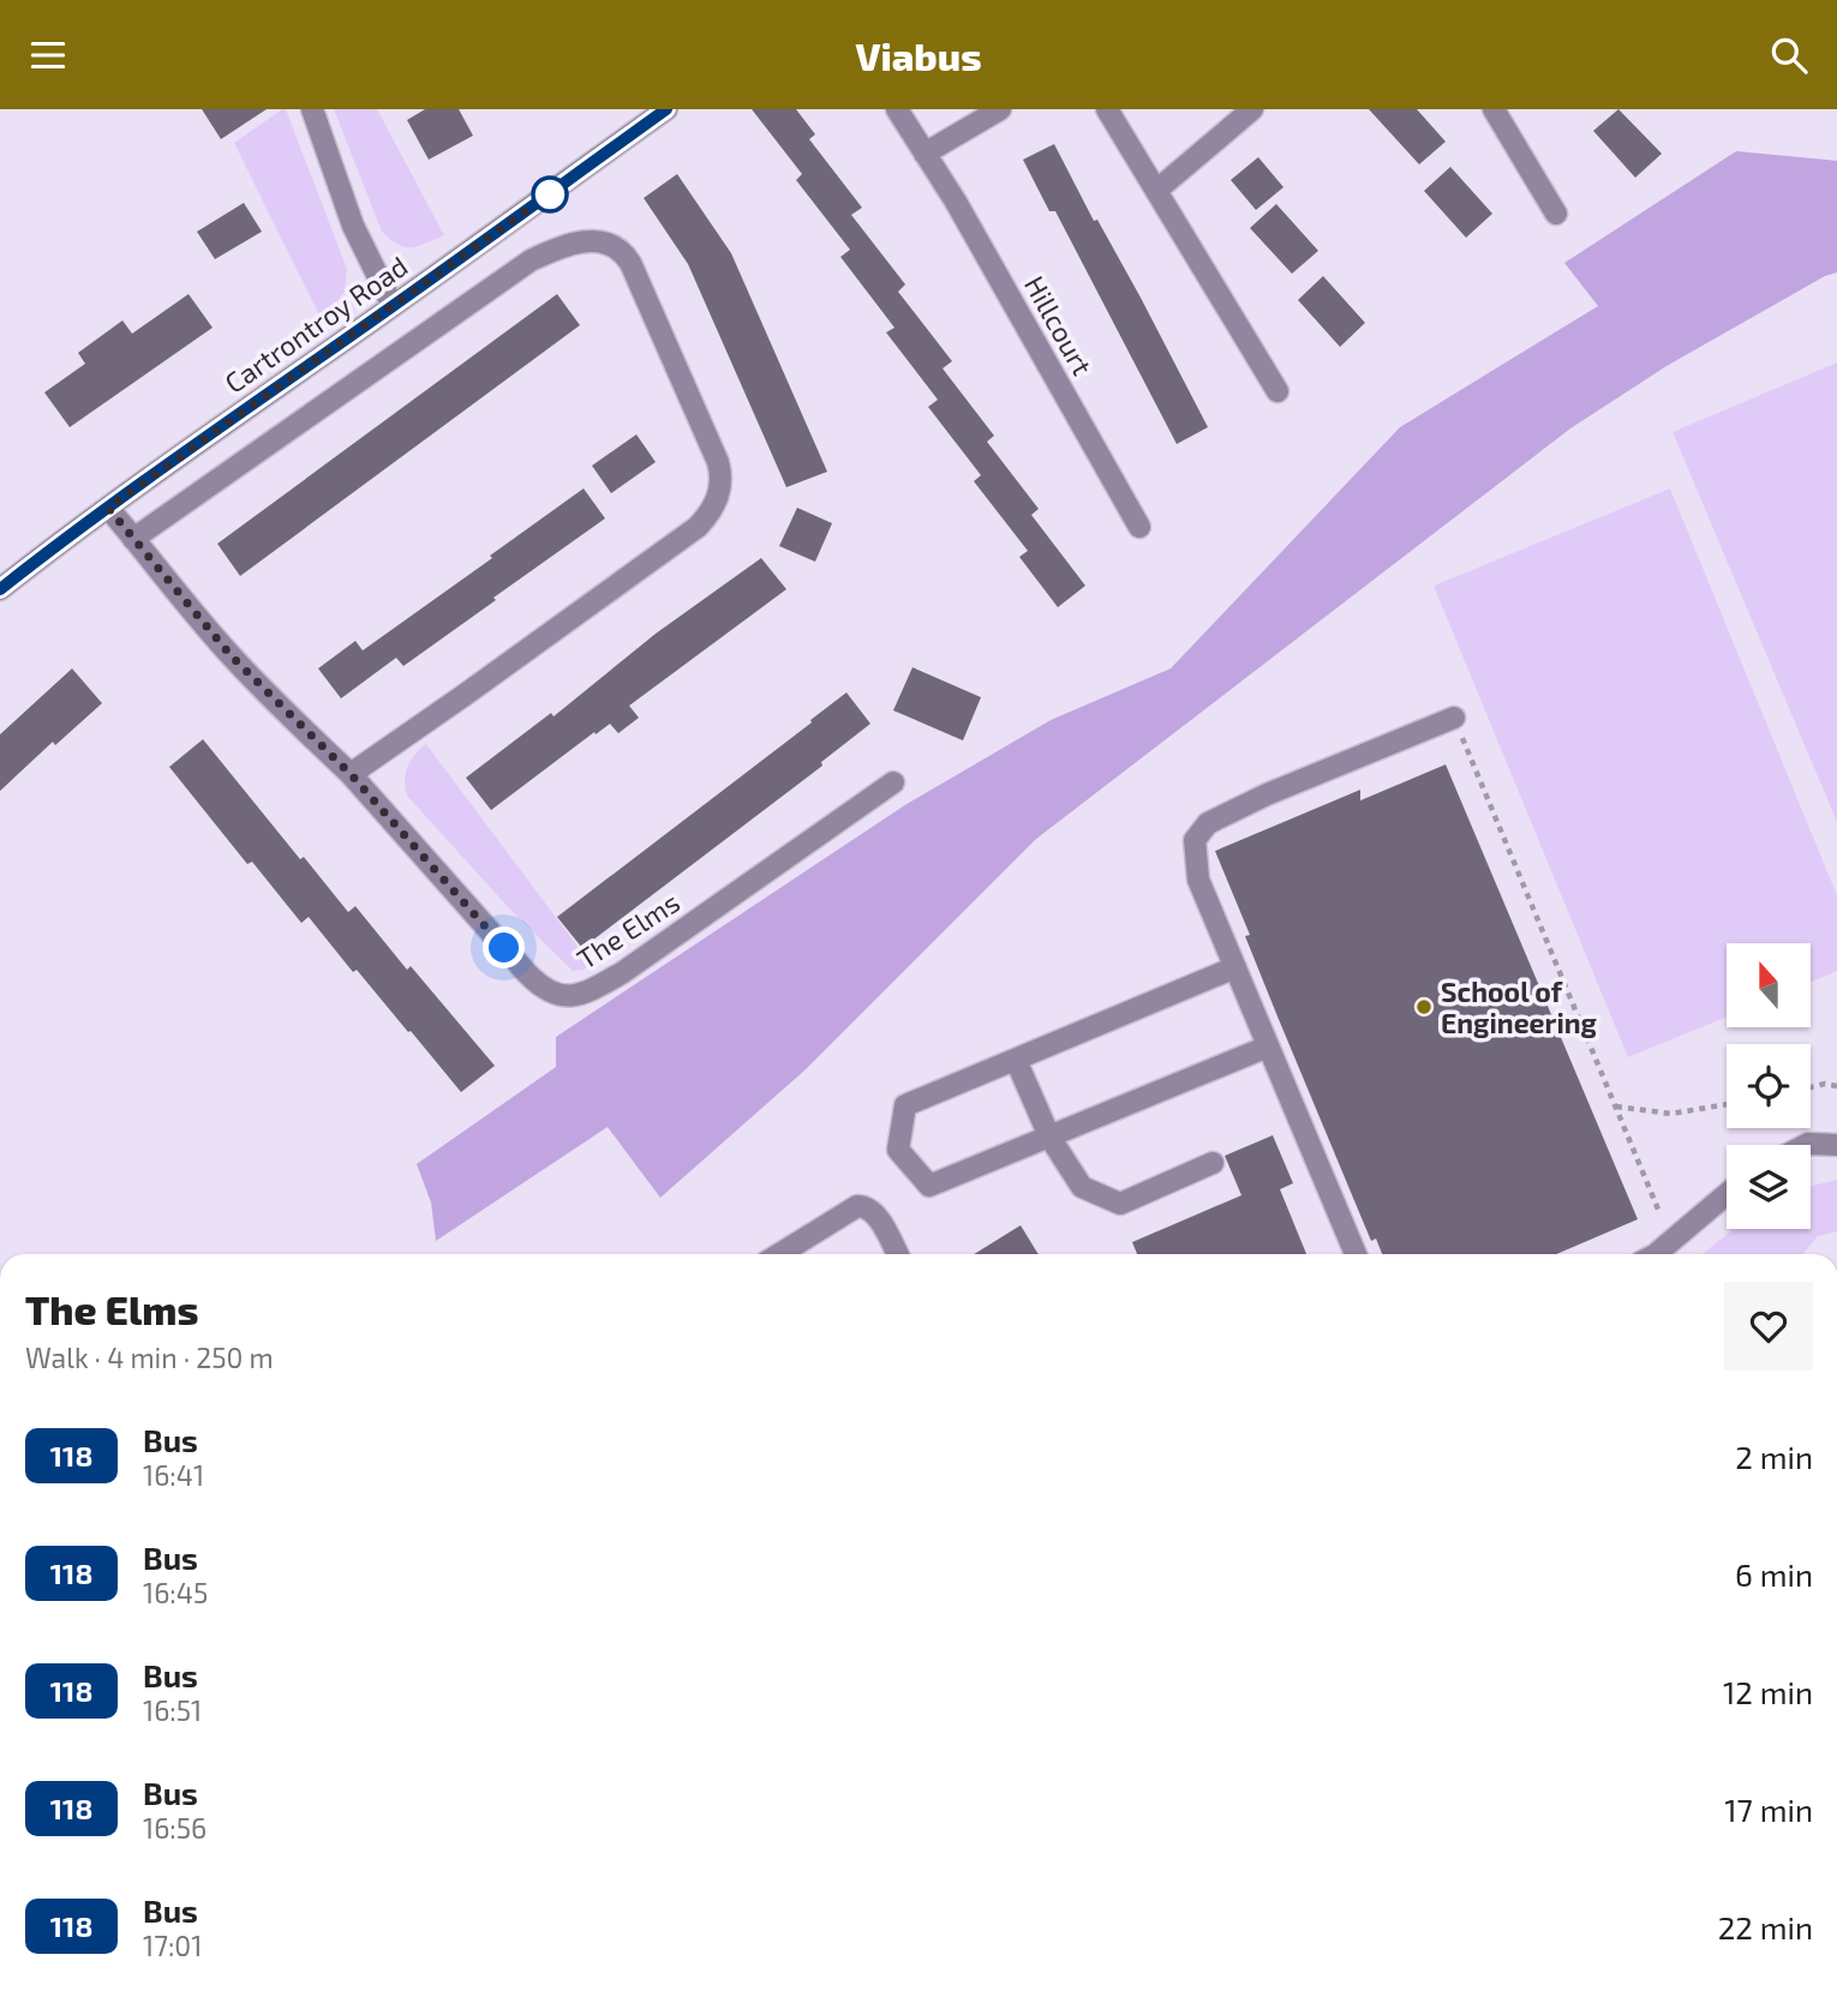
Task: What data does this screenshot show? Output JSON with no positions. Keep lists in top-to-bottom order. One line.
{"streets":{"street":["Cartrontroy Road","Hillcourt","The Elms"]},"crossings":[["Cartrontroy Road","The Elms"]],"places":["School of Engineering"],"lines":["bus line 118"],"north":"top","page":{"header":"Viabus","heading":["The Elms","Walk · 4 min · 250 m"],"list":[{"mark":"118","name":"Bus","note":"16:41","value":"2 min"},{"mark":"118","name":"Bus","note":"16:45","value":"6 min"},{"mark":"118","name":"Bus","note":"16:51","value":"12 min"},{"mark":"118","name":"Bus","note":"16:56","value":"17 min"},{"mark":"118","name":"Bus","note":"17:01","value":"22 min"}]}}
